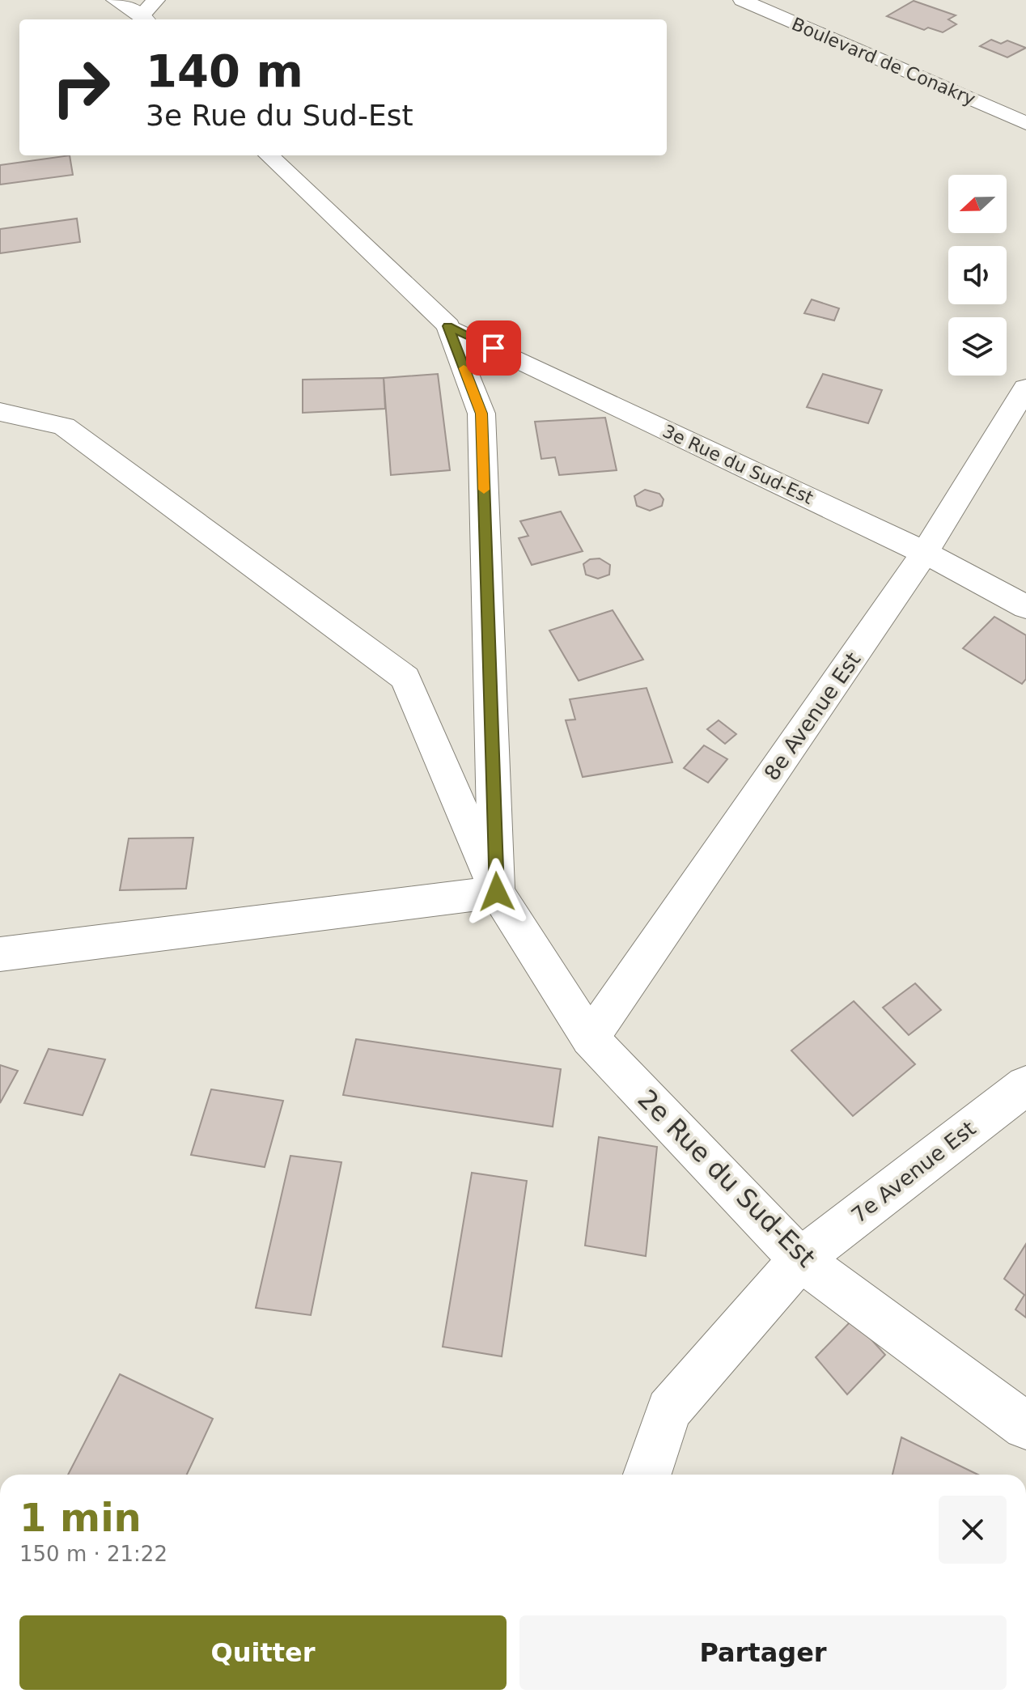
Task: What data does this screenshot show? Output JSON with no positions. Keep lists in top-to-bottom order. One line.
{"streets":{"street":["Boulevard de Conakry","3e Rue du Sud-Est","8e Avenue Est","7e Avenue Est","2e Rue du Sud-Est"]},"crossings":[["3e Rue du Sud-Est","8e Avenue Est"],["8e Avenue Est","2e Rue du Sud-Est"],["7e Avenue Est","2e Rue du Sud-Est"]],"north":"left","page":{"turn":["140 m","3e Rue du Sud-Est"],"heading":["1 min","150 m · 21:22"],"buttons":["Quitter","Partager"]}}
